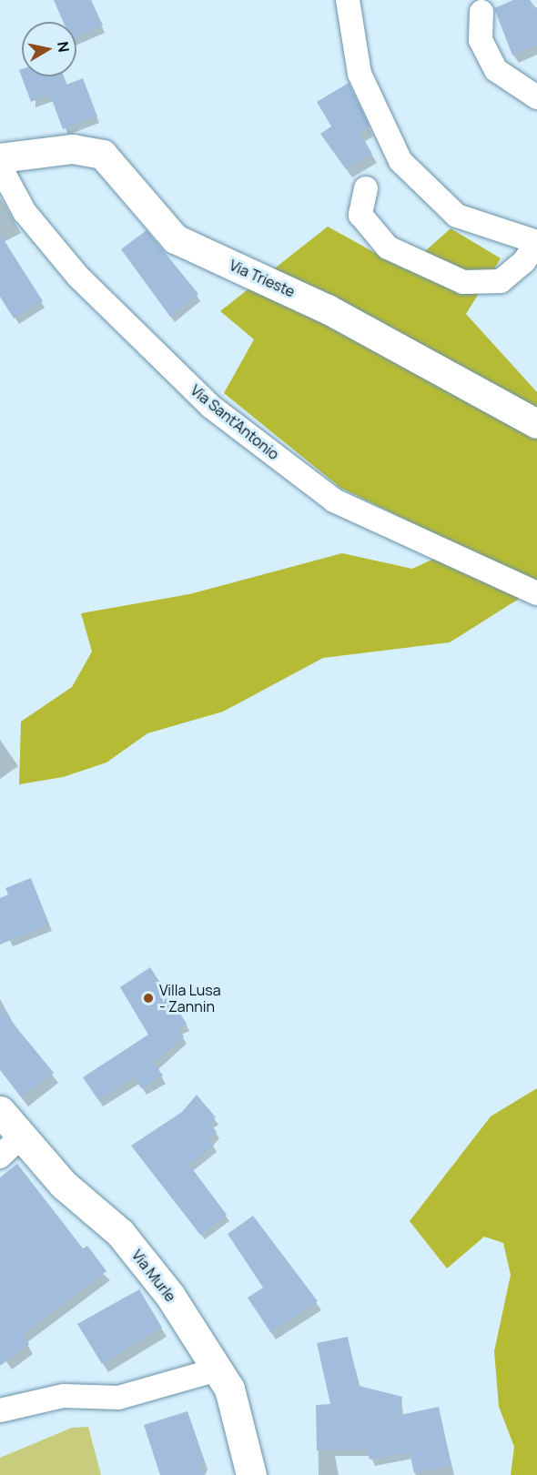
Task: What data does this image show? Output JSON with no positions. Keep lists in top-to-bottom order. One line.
{"streets":{"main road":["Via Murle"],"street":["Via Trieste","Via Sant'Antonio"]},"places":["Villa Lusa - Zannin"],"north":"right"}
